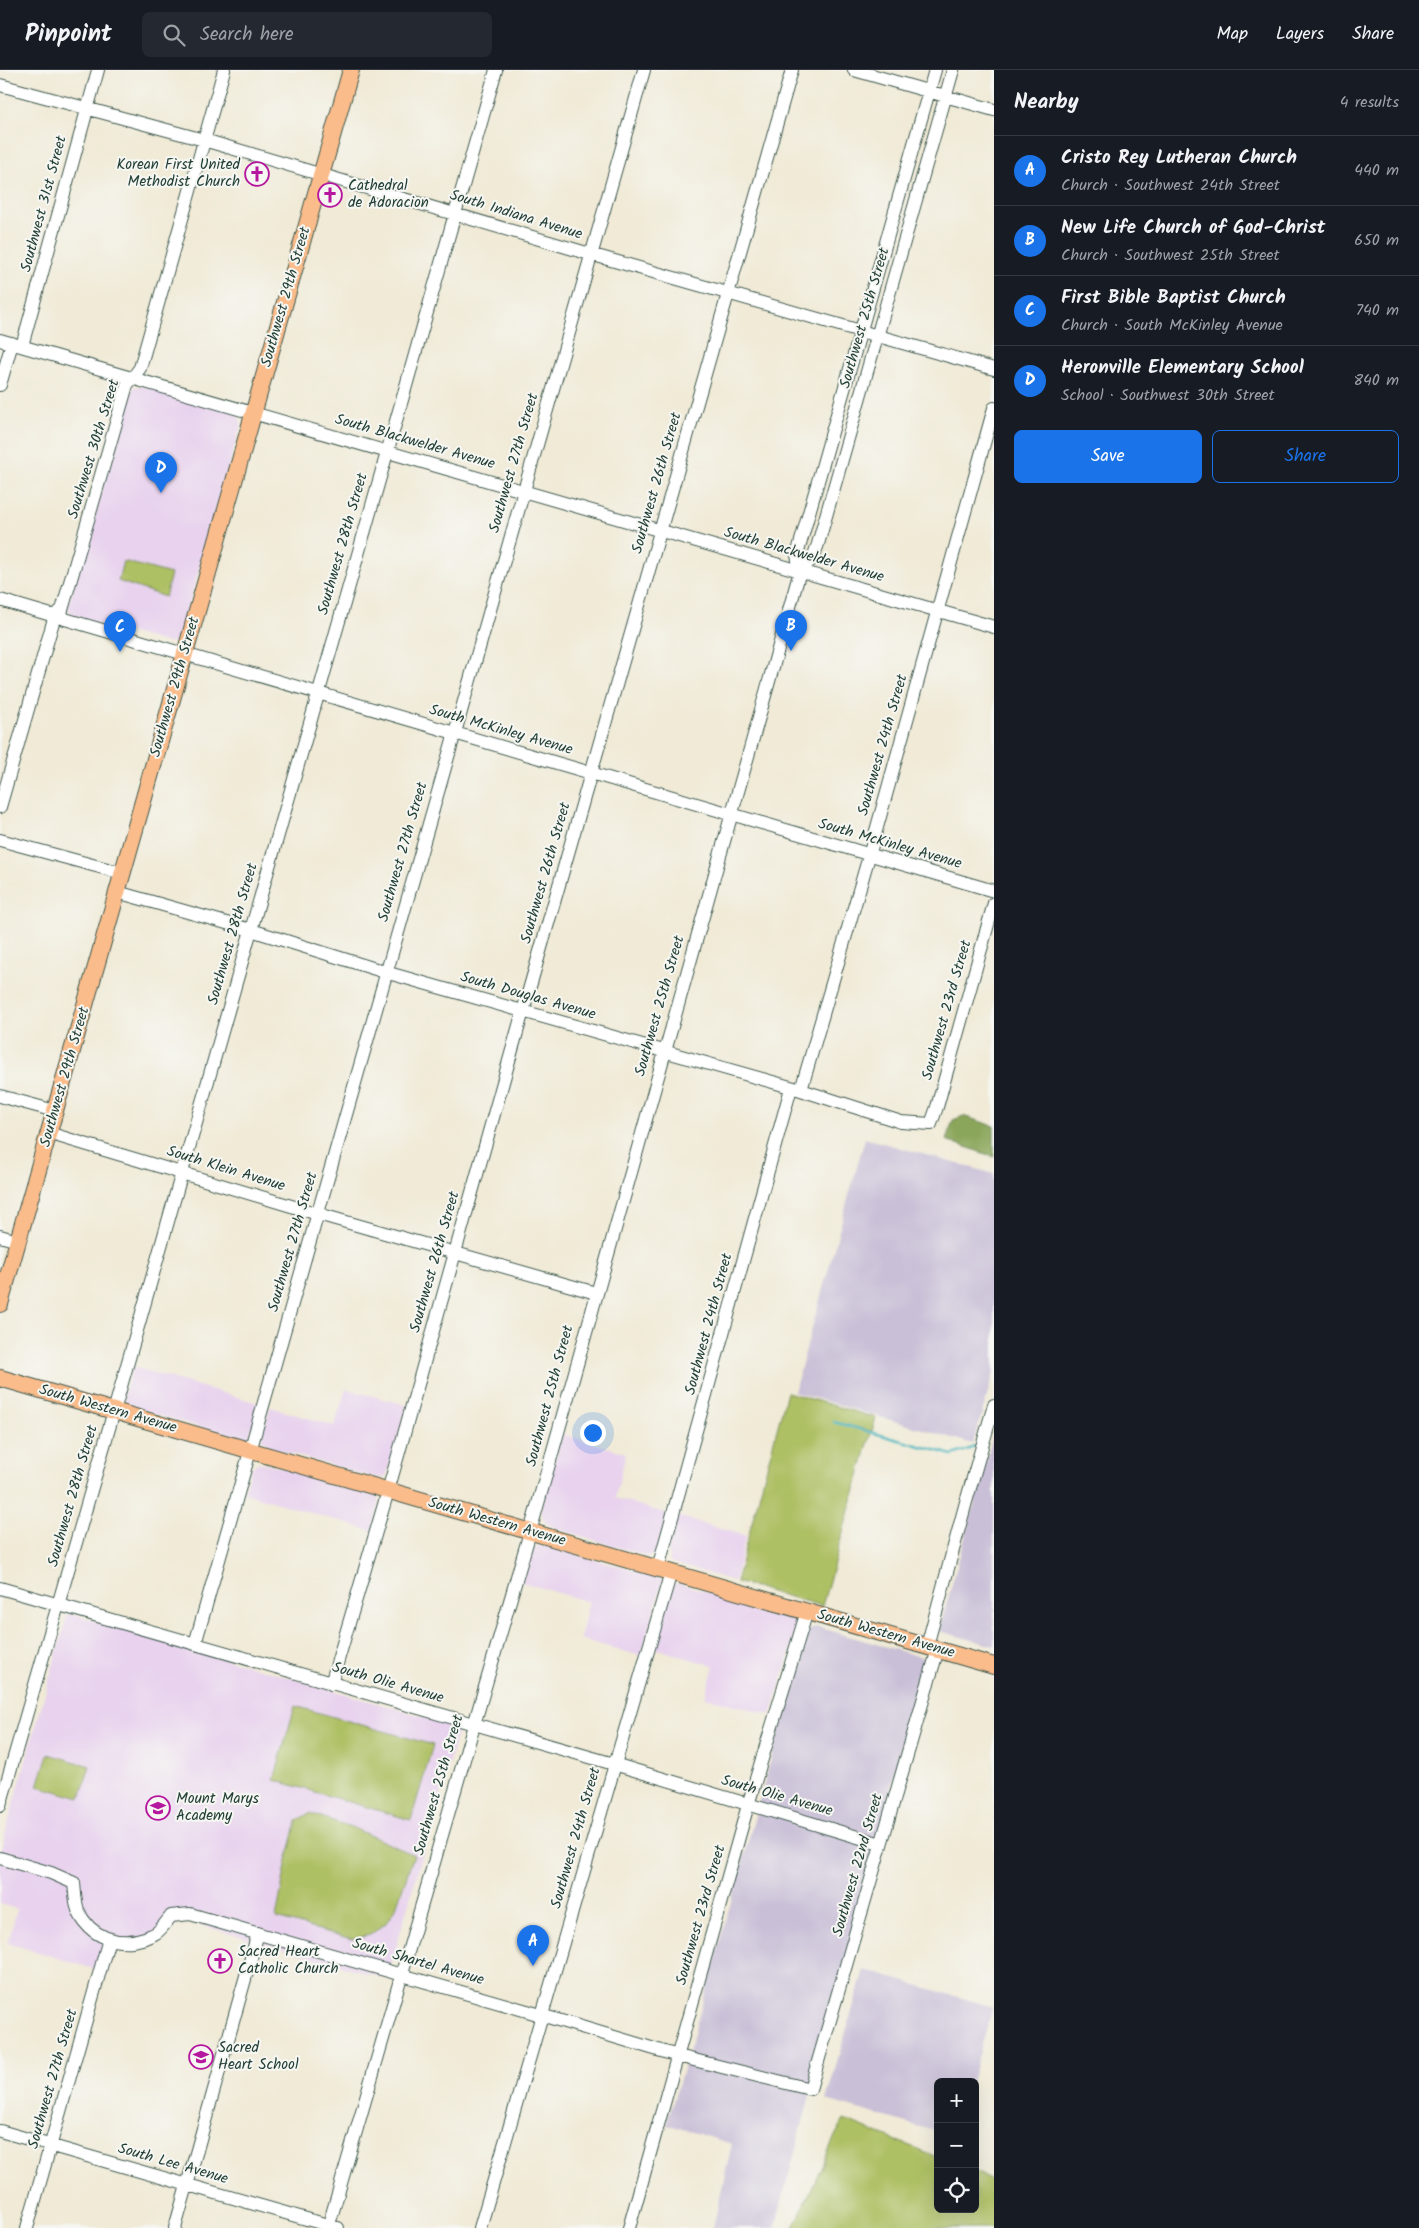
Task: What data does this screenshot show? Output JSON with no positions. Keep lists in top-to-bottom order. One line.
{"streets":{"main road":["Southwest 29th Street","South Western Avenue"],"street":["Southwest 31st Street","South Indiana Avenue","Southwest 25th Street","South Blackwelder Avenue","Southwest 30th Street","Southwest 27th Street","Southwest 26th Street","Southwest 28th Street","South McKinley Avenue","Southwest 24th Street","South Douglas Avenue","Southwest 23rd Street","South Klein Avenue","South Olie Avenue","Southwest 22nd Street","South Shartel Avenue","South Lee Avenue"]},"crossings":[["Southwest 31st Street","South Indiana Avenue"],["Southwest 31st Street","South Blackwelder Avenue"],["South Indiana Avenue","Southwest 29th Street"],["South Indiana Avenue","Southwest 25th Street"],["South Indiana Avenue","Southwest 30th Street"],["South Indiana Avenue","Southwest 27th Street"],["South Indiana Avenue","Southwest 26th Street"],["South Indiana Avenue","Southwest 28th Street"],["Southwest 29th Street","South Blackwelder Avenue"],["Southwest 29th Street","South McKinley Avenue"],["Southwest 29th Street","South Douglas Avenue"],["Southwest 29th Street","South Klein Avenue"],["Southwest 25th Street","South Blackwelder Avenue"],["Southwest 25th Street","South McKinley Avenue"],["Southwest 25th Street","South Douglas Avenue"],["Southwest 25th Street","South Klein Avenue"],["Southwest 25th Street","South Western Avenue"],["Southwest 25th Street","South Olie Avenue"],["Southwest 25th Street","South Shartel Avenue"],["Southwest 25th Street","South Lee Avenue"],["South Blackwelder Avenue","Southwest 30th Street"],["South Blackwelder Avenue","Southwest 27th Street"],["South Blackwelder Avenue","Southwest 26th Street"],["South Blackwelder Avenue","Southwest 28th Street"],["South Blackwelder Avenue","Southwest 24th Street"],["Southwest 30th Street","South McKinley Avenue"],["Southwest 27th Street","South McKinley Avenue"],["Southwest 27th Street","South Douglas Avenue"],["Southwest 27th Street","South Klein Avenue"],["Southwest 27th Street","South Western Avenue"],["Southwest 27th Street","South Olie Avenue"],["Southwest 27th Street","South Shartel Avenue"],["Southwest 27th Street","South Lee Avenue"],["Southwest 26th Street","South McKinley Avenue"],["Southwest 26th Street","South Douglas Avenue"],["Southwest 26th Street","South Klein Avenue"],["Southwest 26th Street","South Western Avenue"],["Southwest 26th Street","South Olie Avenue"],["Southwest 28th Street","South McKinley Avenue"],["Southwest 28th Street","South Douglas Avenue"],["Southwest 28th Street","South Klein Avenue"],["Southwest 28th Street","South Western Avenue"],["Southwest 28th Street","South Olie Avenue"],["South McKinley Avenue","Southwest 24th Street"],["Southwest 24th Street","South Douglas Avenue"],["Southwest 24th Street","South Western Avenue"],["Southwest 24th Street","South Olie Avenue"],["Southwest 24th Street","South Shartel Avenue"],["South Douglas Avenue","Southwest 23rd Street"],["Southwest 23rd Street","South Western Avenue"],["Southwest 23rd Street","South Olie Avenue"],["Southwest 23rd Street","South Shartel Avenue"],["South Western Avenue","Southwest 22nd Street"],["South Olie Avenue","Southwest 22nd Street"],["Southwest 22nd Street","South Shartel Avenue"]],"places":{"church":["Korean First United Methodist Church","Cathedral de Adoracion","Sacred Heart Catholic Church"],"school or university":["Mount Marys Academy","Sacred Heart School"]},"page":{"header":"Pinpoint","search":"Search here","nav":["Map","Layers","Share"],"heading":["Nearby","4 results"],"list":[{"mark":"A","name":"Cristo Rey Lutheran Church","note":"Church · Southwest 24th Street","value":"440 m"},{"mark":"B","name":"New Life Church of God-Christ","note":"Church · Southwest 25th Street","value":"650 m"},{"mark":"C","name":"First Bible Baptist Church","note":"Church · South McKinley Avenue","value":"740 m"},{"mark":"D","name":"Heronville Elementary School","note":"School · Southwest 30th Street","value":"840 m"}],"buttons":["Save","Share"],"pins":["D","B","C","A"],"map_buttons":["+","−"]}}
